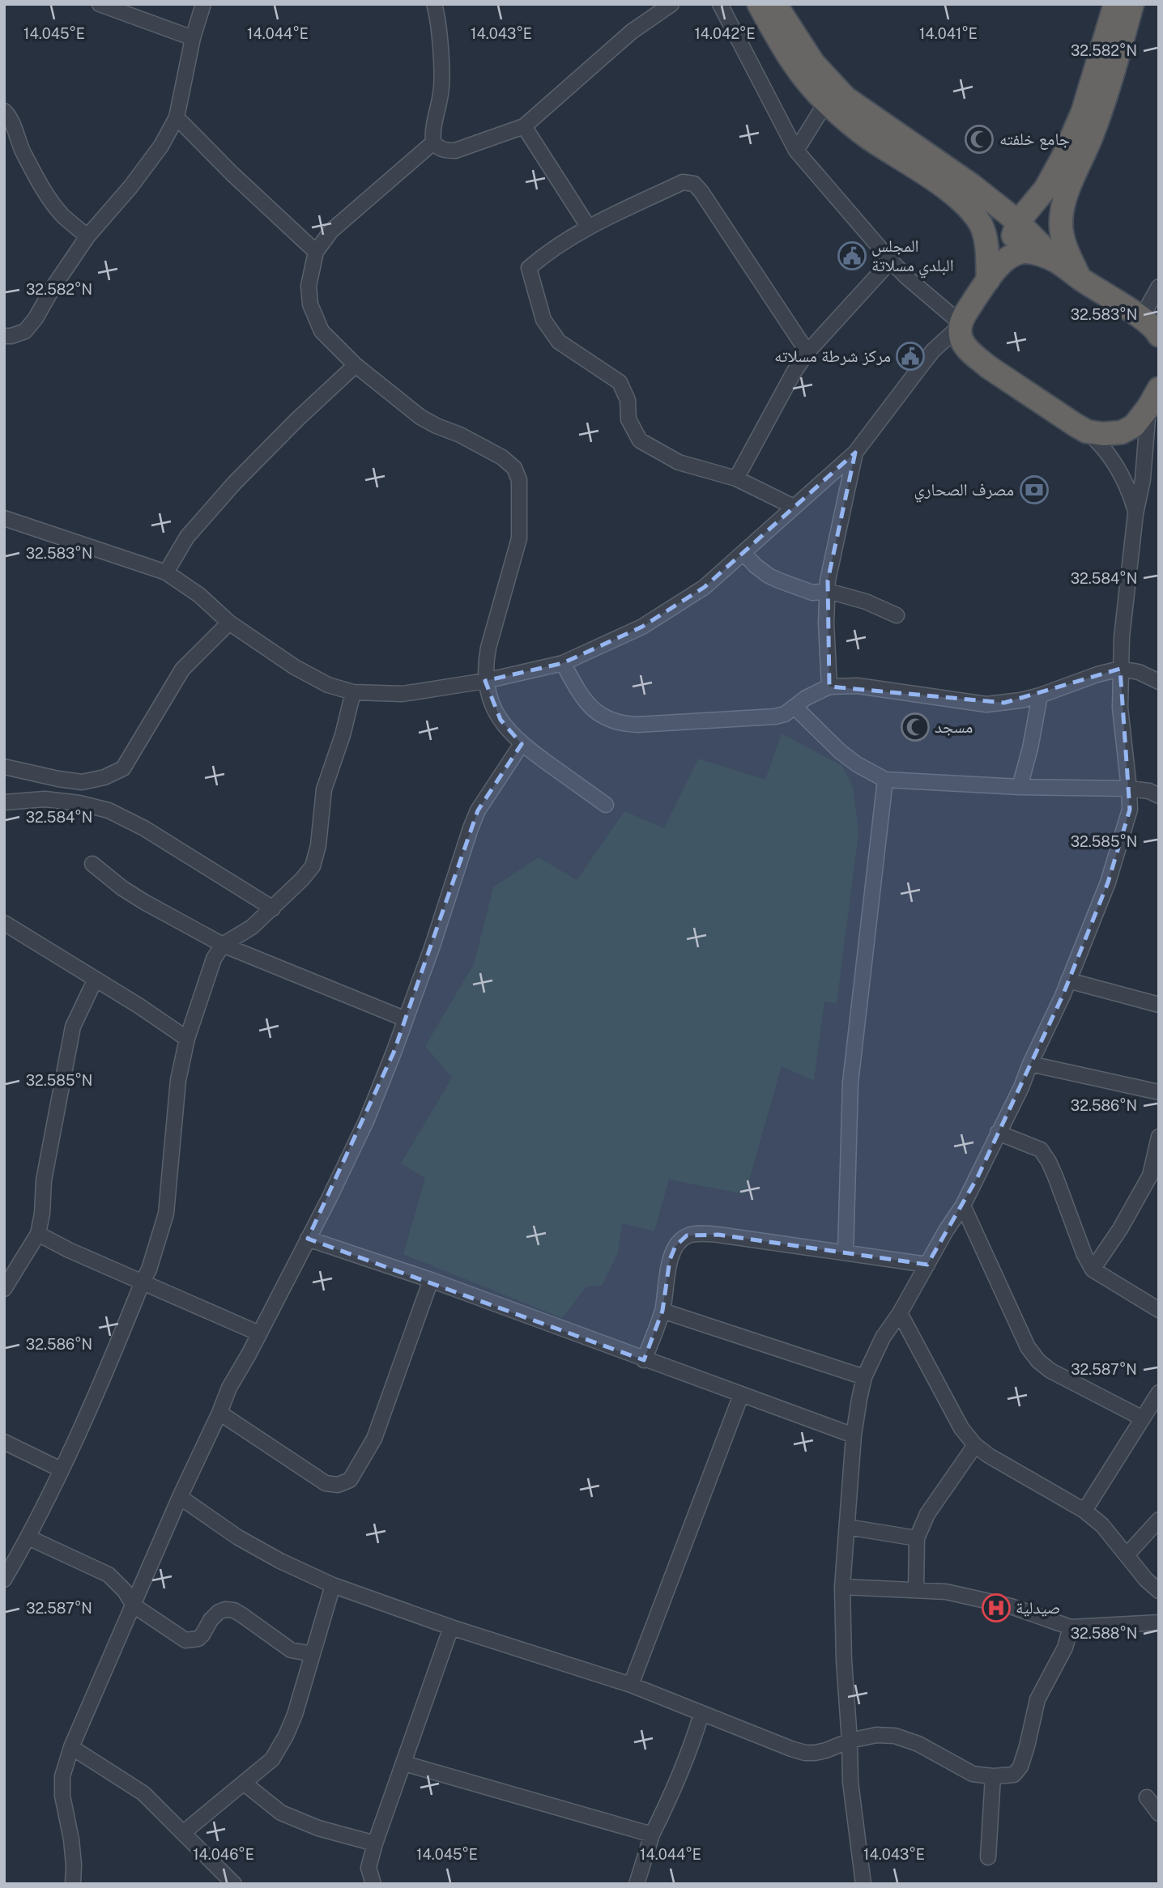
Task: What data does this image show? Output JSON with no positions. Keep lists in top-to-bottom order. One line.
{"places":{"mosque":["جامع خلفته","مسجد"],"public building":["المجلس البلدي مسلاتة","مركز شرطة مسلاته"],"bank":["مصرف الصحاري"],"hospital":["صيدلية"]},"coordinates":["14.045°E","14.044°E","14.043°E","14.042°E","14.041°E","32.582°N","32.583°N","32.584°N","32.585°N","32.586°N","32.587°N","32.588°N","14.046°E"]}
